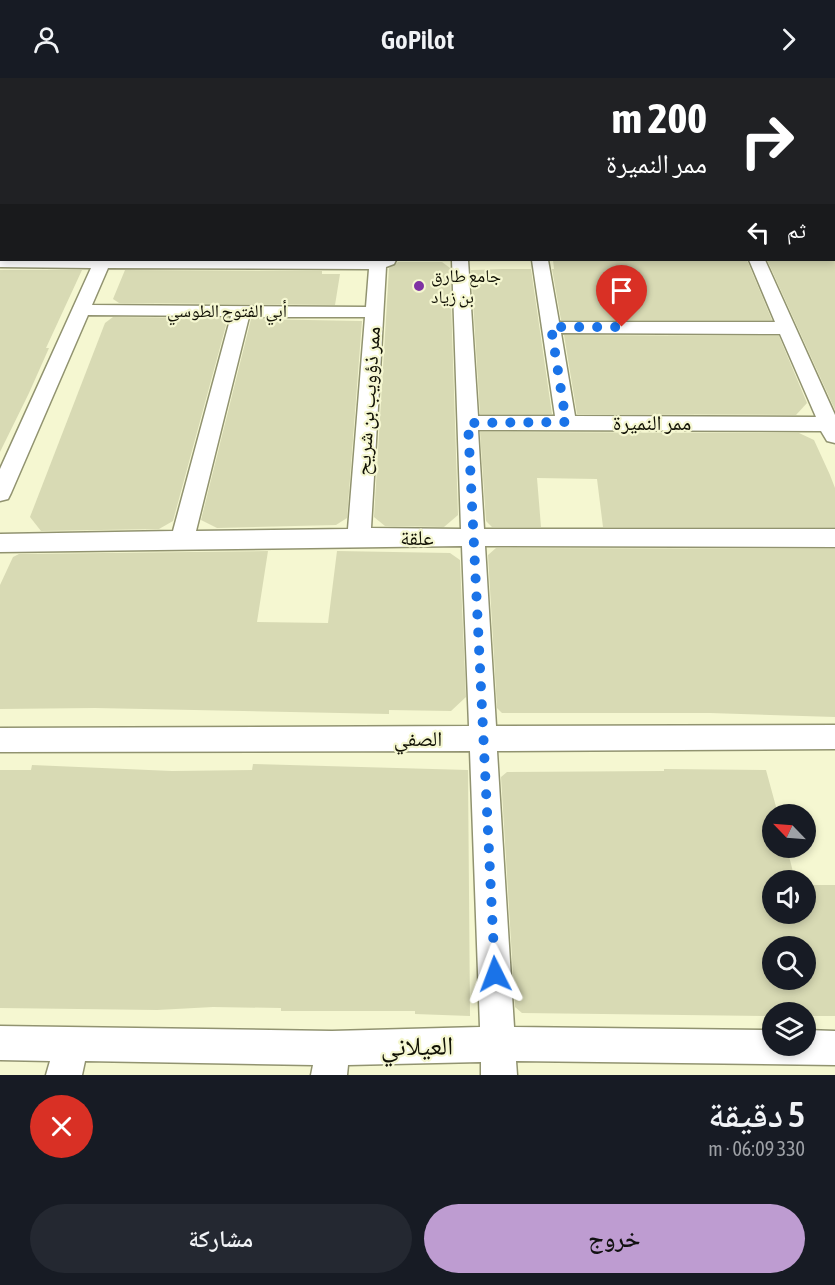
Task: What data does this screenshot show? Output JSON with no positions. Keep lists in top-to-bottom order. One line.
{"streets":{"street":["أبي الفتوح الطوسي","ممر ذؤويب بن شريح","ممر النميرة","علقة","الصفي","العيلاني"]},"crossings":[["أبي الفتوح الطوسي","ممر ذؤويب بن شريح"],["ممر ذؤويب بن شريح","علقة"]],"places":["جامع طارق بن زياد"],"north":"top left","page":{"header":"GoPilot","turn":["200 m","ممر النميرة"],"then":"ثم","heading":["5 دقيقة","330 m · 06:09"],"buttons":["خروج","مشاركة"]}}
